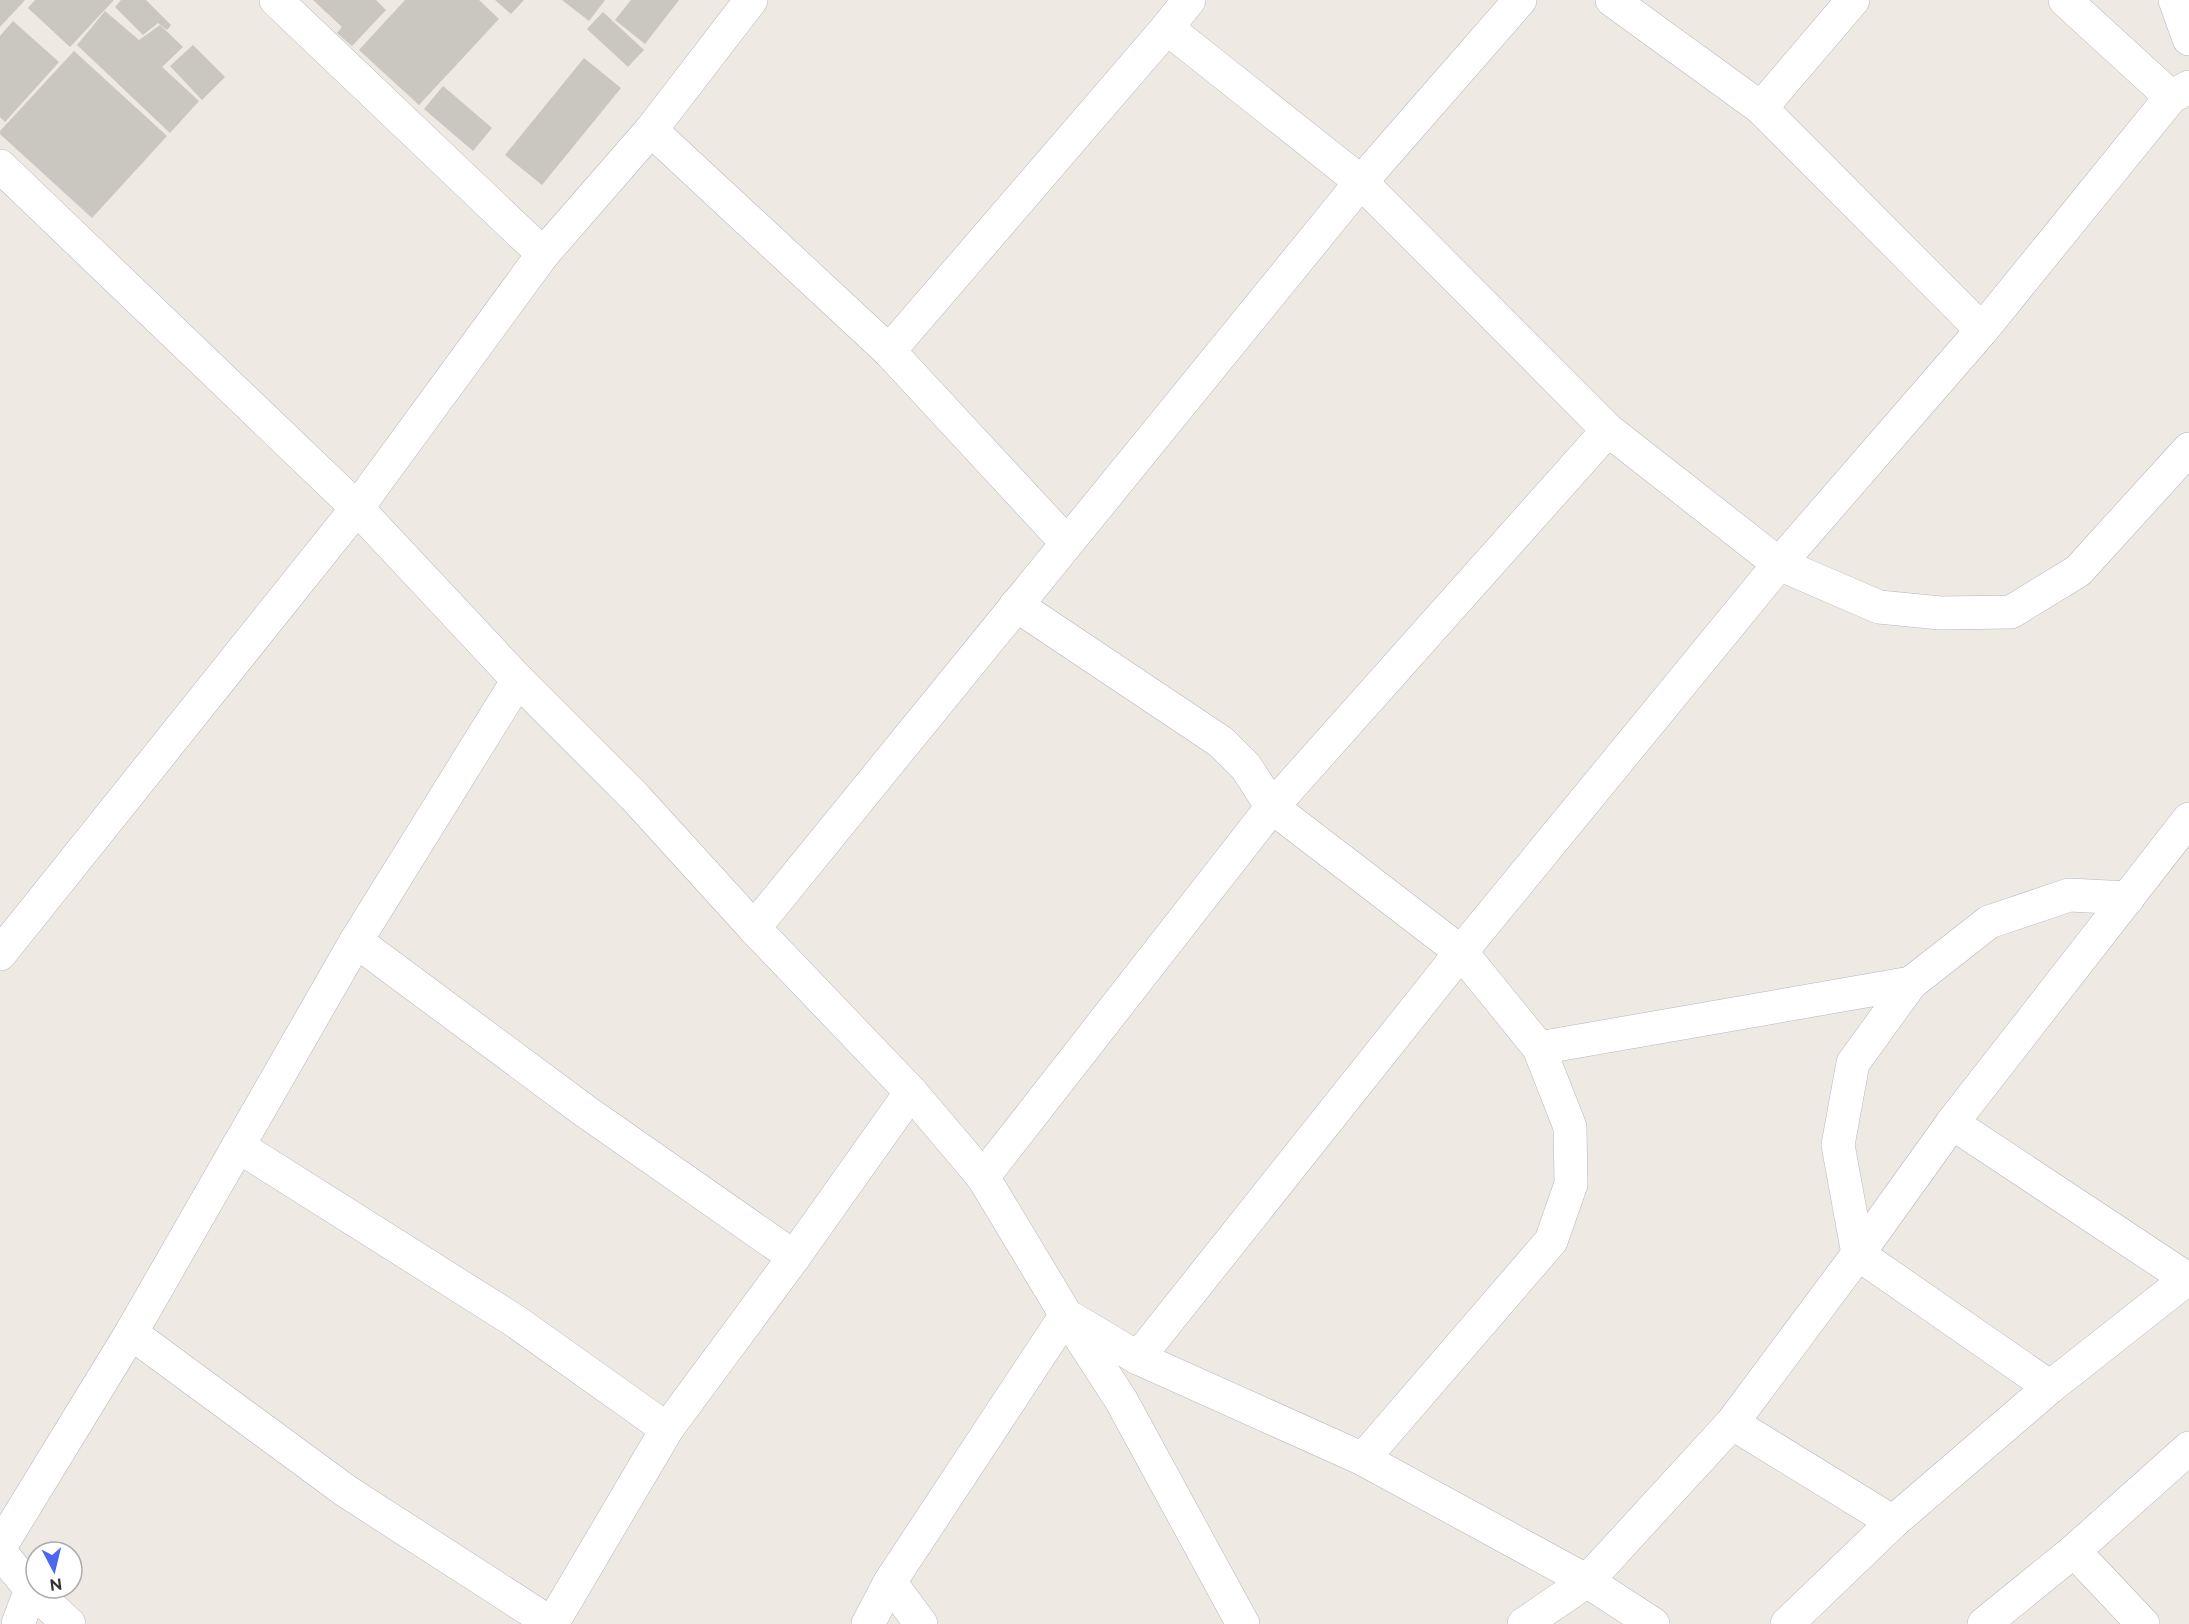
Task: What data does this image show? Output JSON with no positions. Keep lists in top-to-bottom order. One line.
{"north":"bottom"}
